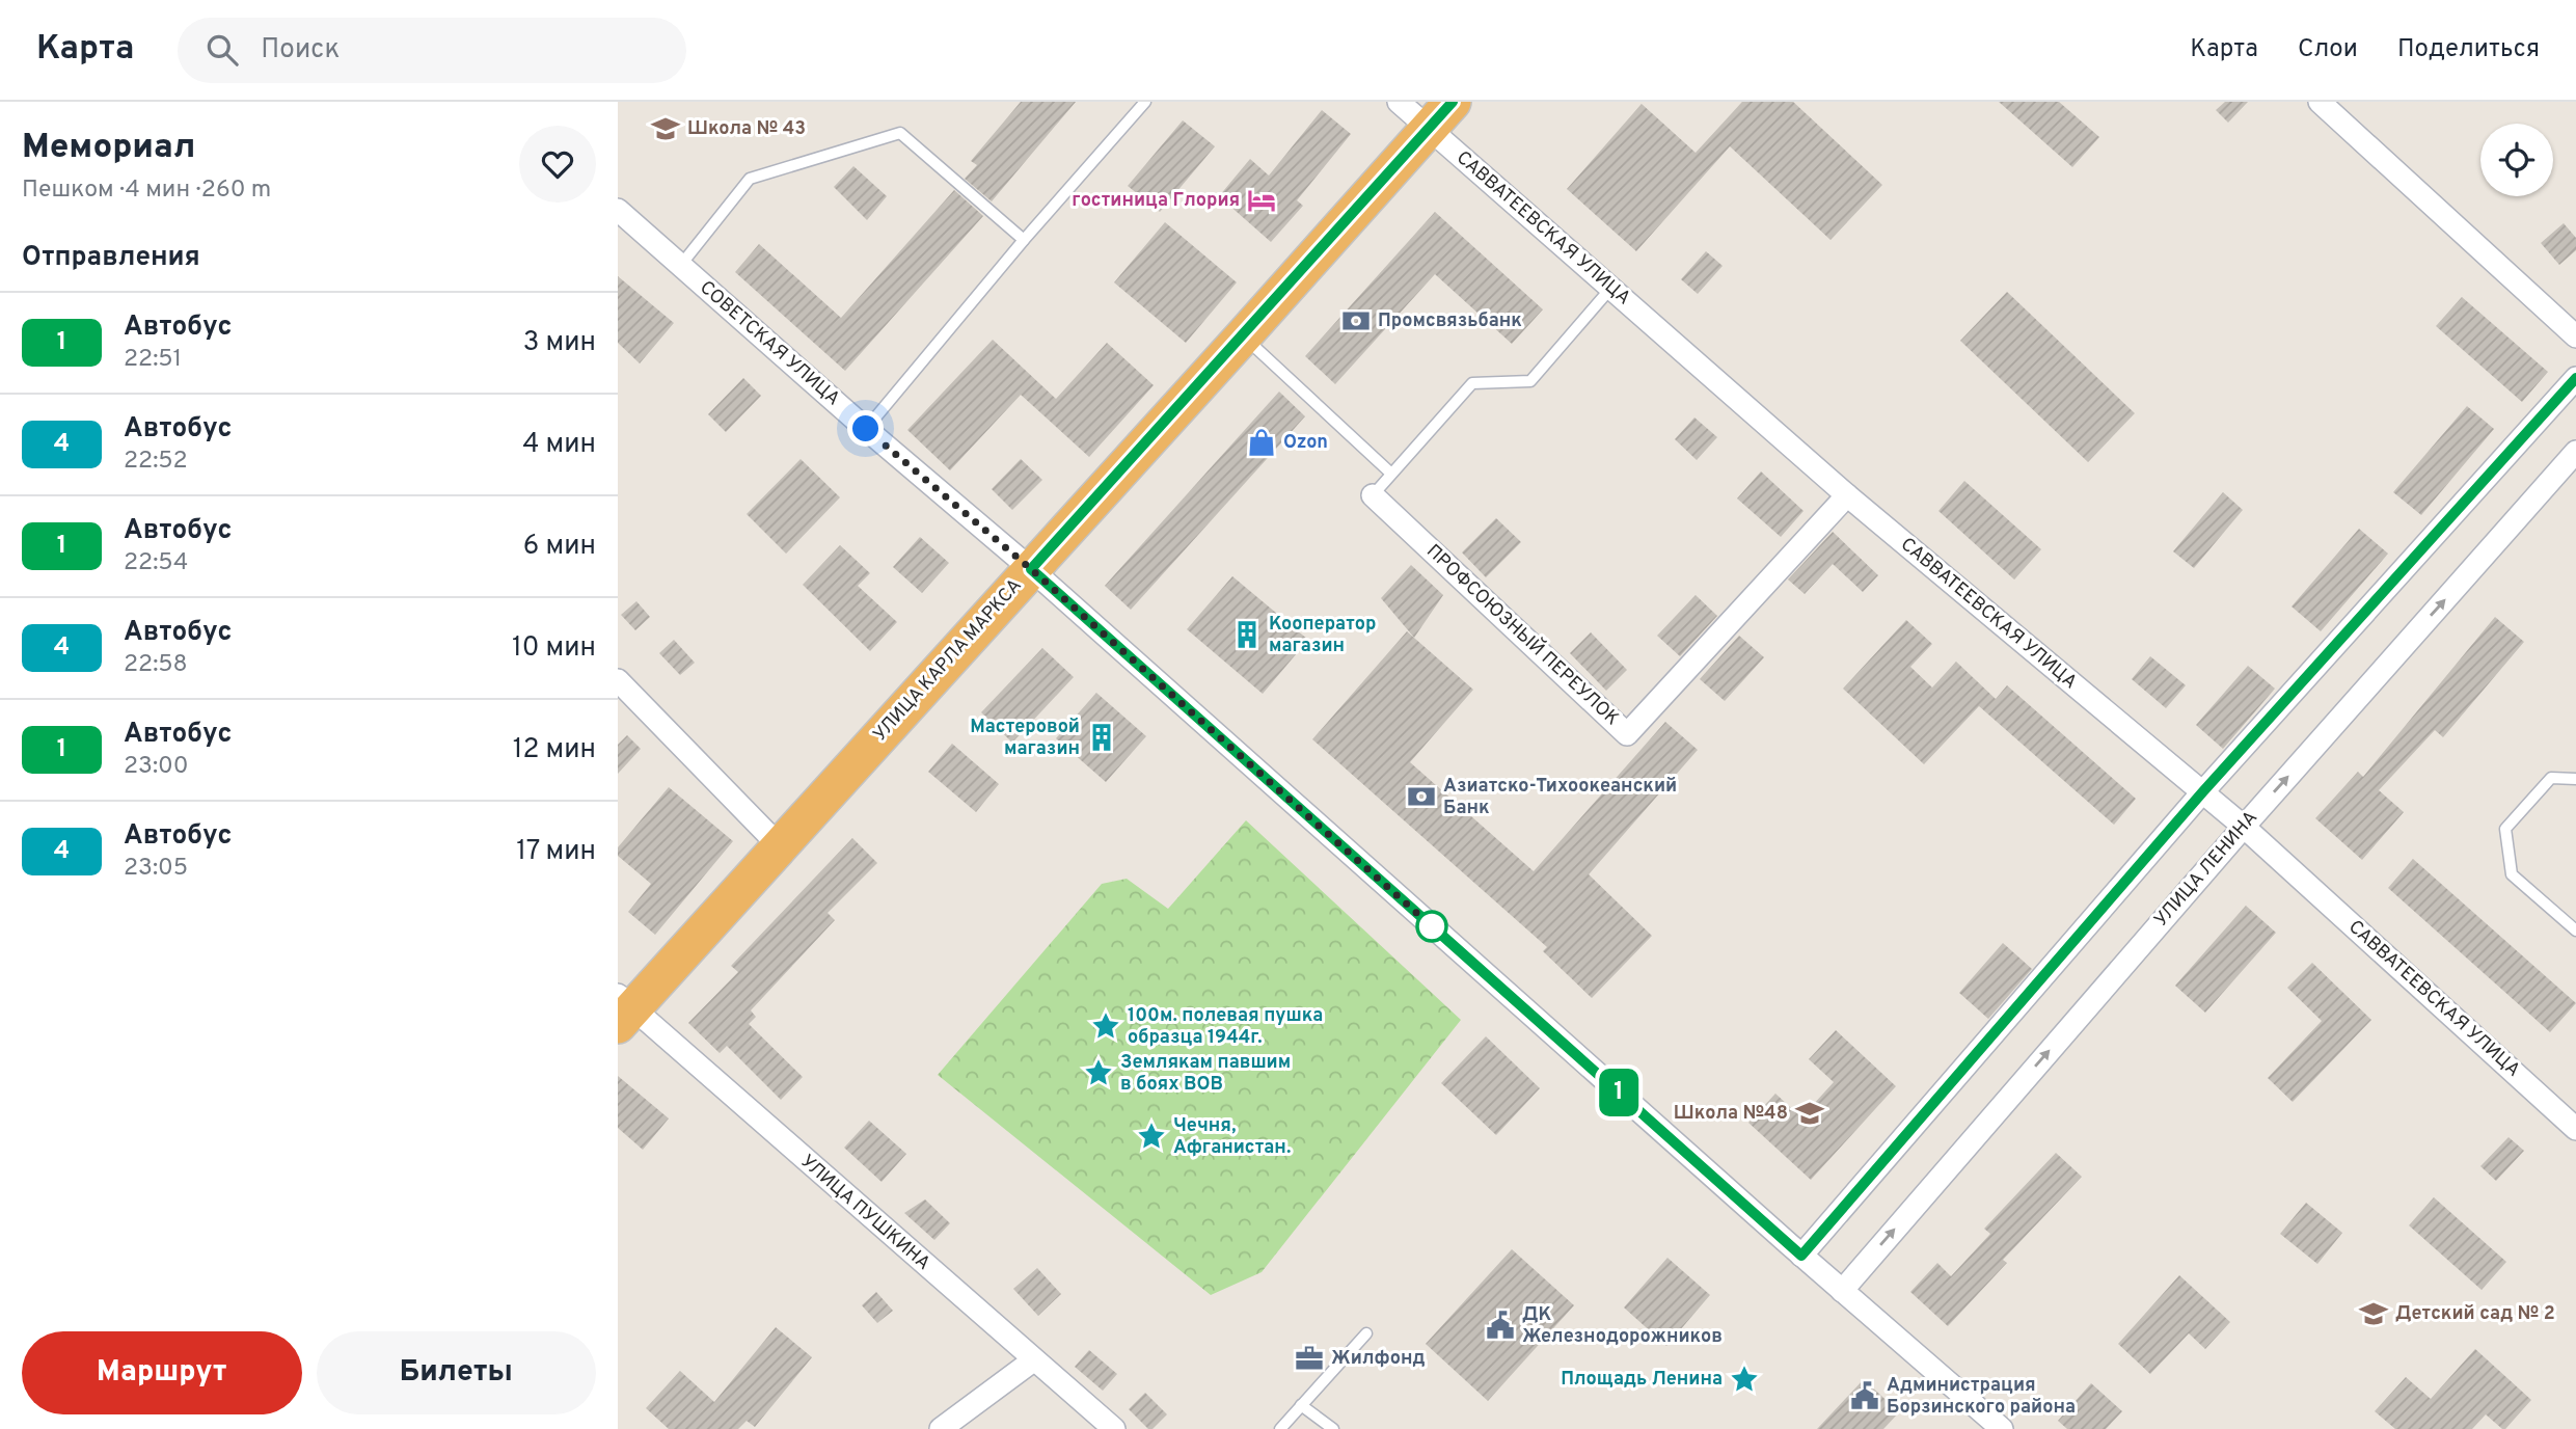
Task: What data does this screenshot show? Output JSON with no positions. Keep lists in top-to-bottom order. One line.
{"streets":{"highway":["УЛИЦА КАРЛА МАРКСА"],"street":["САВВАТЕЕВСКАЯ УЛИЦА","СОВЕТСКАЯ УЛИЦА","ПРОФСОЮЗНЫЙ ПЕРЕУЛОК","УЛИЦА ЛЕНИНА","УЛИЦА ПУШКИНА"]},"crossings":[["САВВАТЕЕВСКАЯ УЛИЦА","ПРОФСОЮЗНЫЙ ПЕРЕУЛОК"],["САВВАТЕЕВСКАЯ УЛИЦА","УЛИЦА КАРЛА МАРКСА"],["САВВАТЕЕВСКАЯ УЛИЦА","УЛИЦА ЛЕНИНА"],["СОВЕТСКАЯ УЛИЦА","УЛИЦА КАРЛА МАРКСА"],["СОВЕТСКАЯ УЛИЦА","УЛИЦА ЛЕНИНА"],["УЛИЦА КАРЛА МАРКСА","УЛИЦА ПУШКИНА"]],"places":{"school or university":["Школа № 43","Школа №48","Детский сад № 2"],"hotel":["гостиница Глория"],"bank":["Промсвязьбанк","Азиатско-Тихоокеанский Банк"],"shop":["Ozon"],"building":["Кооператор магазин","Мастеровой магазин"],"place":["100м. полевая пушка образца 1944г.","Землякам павшим в боях ВОВ","Чечня, Афганистан.","Площадь Ленина"],"public building":["ДК Железнодорожников","Администрация Борзинского района"],"office":["Жилфонд"]},"lines":["bus line 1"],"page":{"header":"Карта","search":"Поиск","nav":["Карта","Слои","Поделиться"],"heading":[["Мемориал","Пешком · 4 мин · 260 m"],"Отправления"],"on_map":"1","list":[{"mark":"1","name":"Автобус","note":"22:51","value":"3 мин"},{"mark":"4","name":"Автобус","note":"22:52","value":"4 мин"},{"mark":"1","name":"Автобус","note":"22:54","value":"6 мин"},{"mark":"4","name":"Автобус","note":"22:58","value":"10 мин"},{"mark":"1","name":"Автобус","note":"23:00","value":"12 мин"},{"mark":"4","name":"Автобус","note":"23:05","value":"17 мин"}],"buttons":["Маршрут","Билеты"]}}
